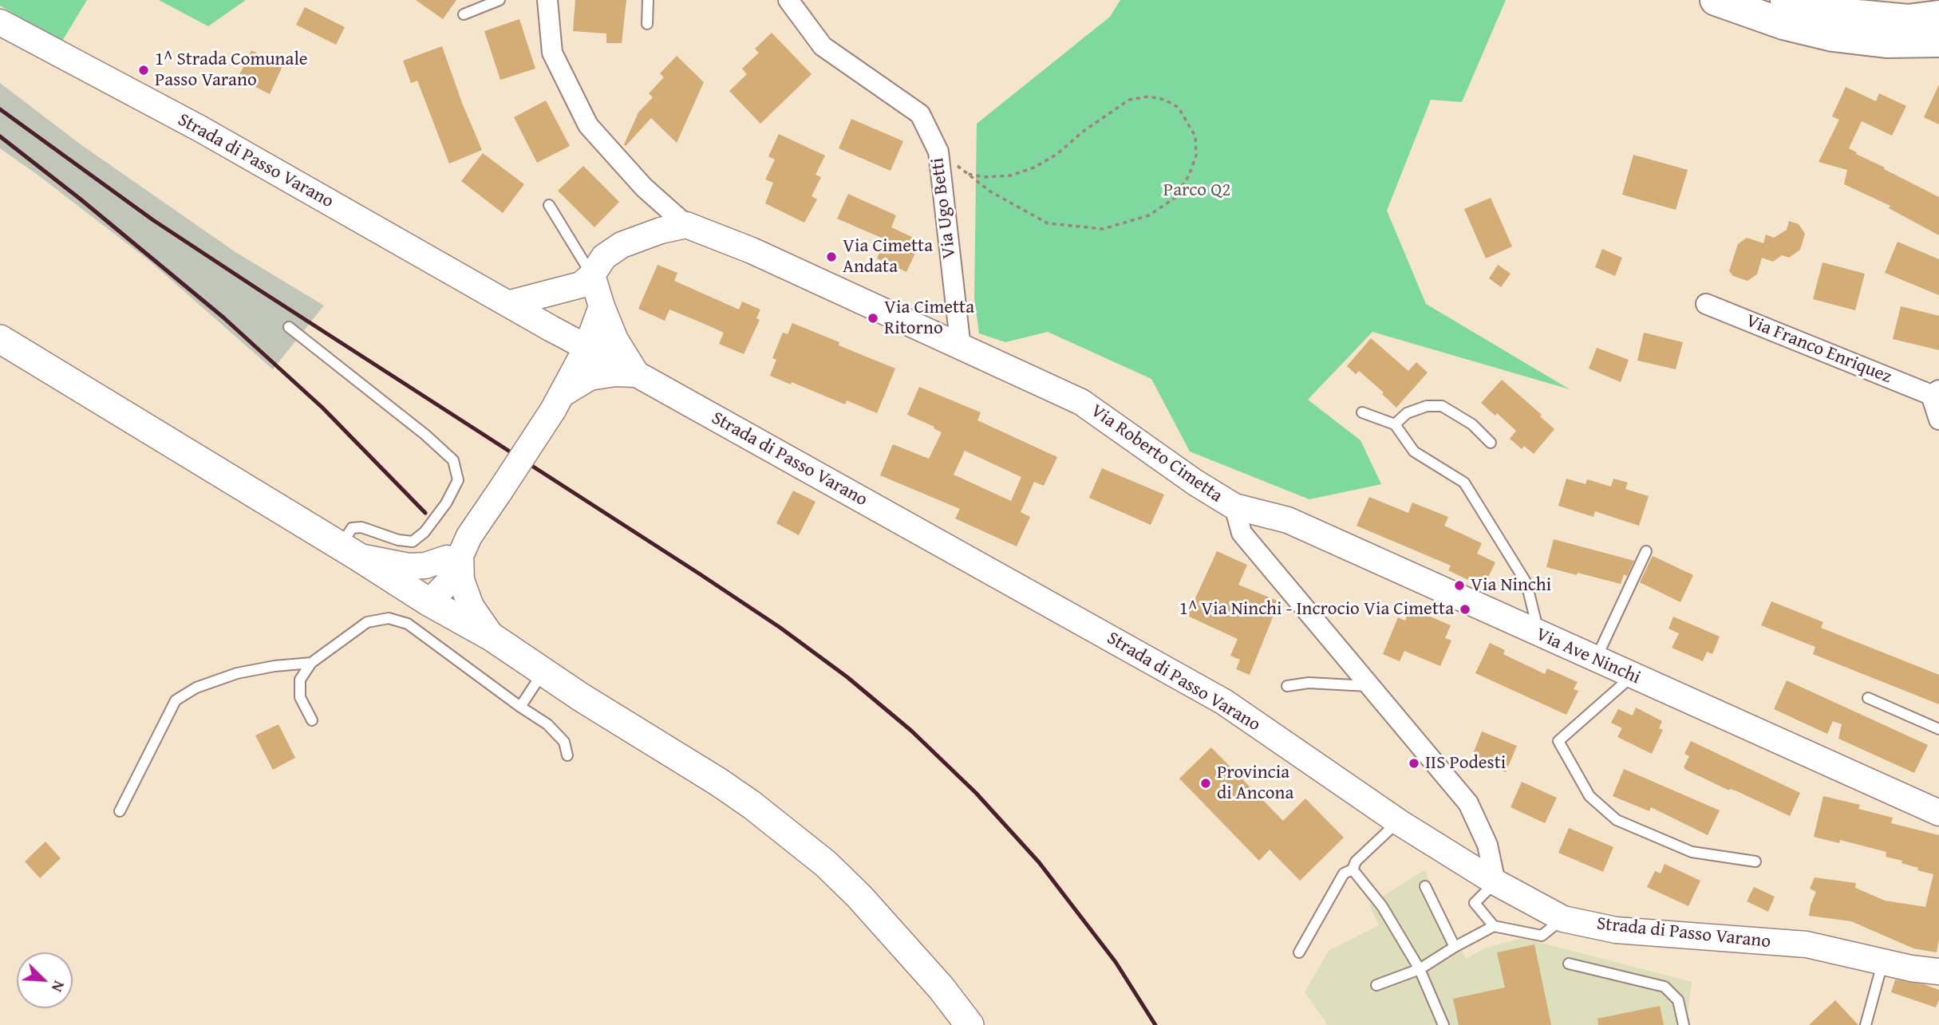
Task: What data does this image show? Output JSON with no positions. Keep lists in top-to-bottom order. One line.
{"streets":{"street":["Strada di Passo Varano","Via Ugo Betti","Via Franco Enriquez","Via Roberto Cimetta","Via Ave Ninchi"]},"crossings":[["Strada di Passo Varano","Via Roberto Cimetta"],["Via Ugo Betti","Via Roberto Cimetta"],["Via Roberto Cimetta","Via Ave Ninchi"]],"parks":["Parco Q2"],"places":["1^ Strada Comunale Passo Varano","Via Cimetta Andata","Via Cimetta Ritorno","Via Ninchi","1^ Via Ninchi - Incrocio Via Cimetta","IIS Podesti","Provincia di Ancona"],"north":"bottom right"}
